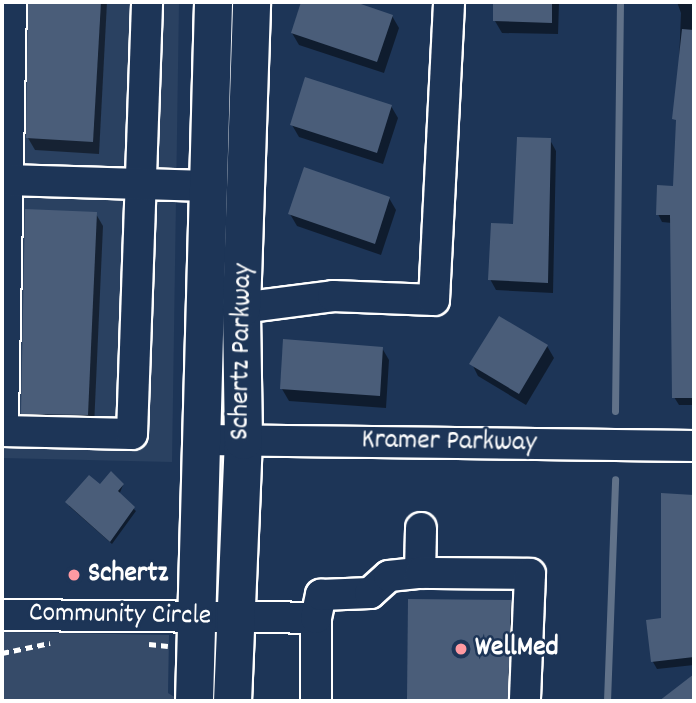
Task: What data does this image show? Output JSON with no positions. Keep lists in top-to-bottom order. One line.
{"streets":{"main road":["Schertz Parkway"],"street":["Kramer Parkway","Community Circle"]},"crossings":[["Schertz Parkway","Kramer Parkway"],["Schertz Parkway","Community Circle"]],"places":["Schertz","WellMed"]}
